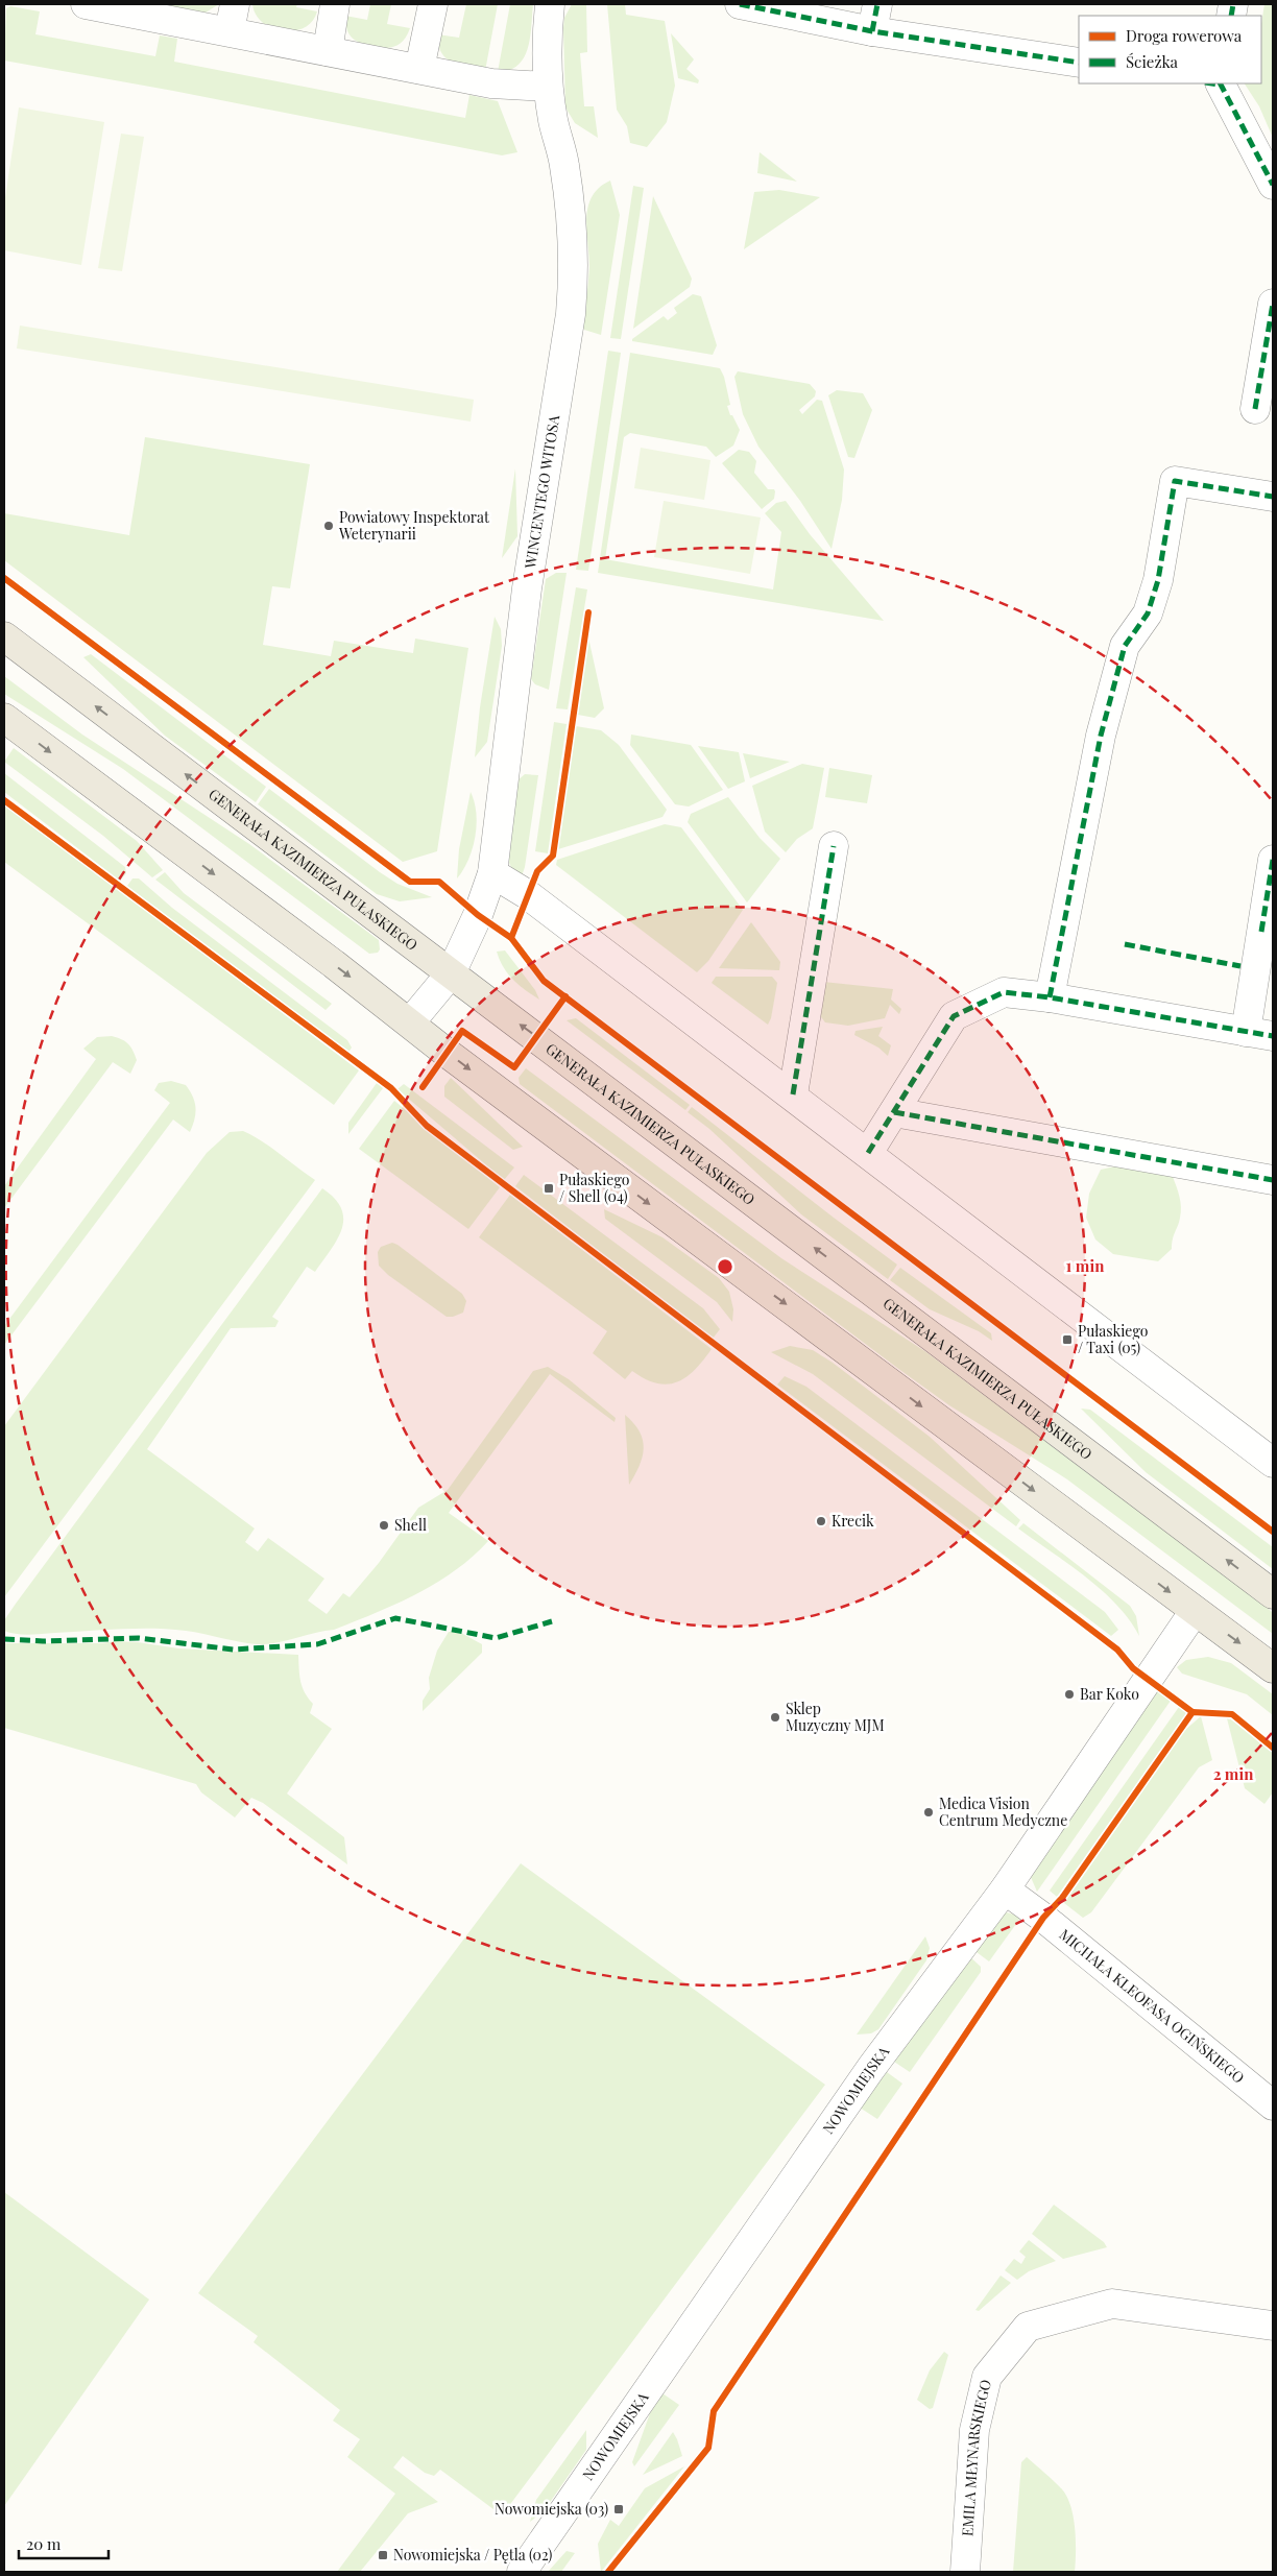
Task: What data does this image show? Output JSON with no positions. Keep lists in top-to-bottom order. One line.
{"streets":{"main road":["GENERAŁA KAZIMIERZA PUŁASKIEGO"],"street":["WINCENTEGO WITOSA","MICHAŁA KLEOFASA OGIŃSKIEGO","NOWOMIEJSKA","EMILA MŁYNARSKIEGO"]},"crossings":[["WINCENTEGO WITOSA","GENERAŁA KAZIMIERZA PUŁASKIEGO"],["MICHAŁA KLEOFASA OGIŃSKIEGO","NOWOMIEJSKA"]],"places":{"other":["Powiatowy Inspektorat Weterynarii","Krecik","Shell","Bar Koko","Sklep Muzyczny MJM","Medica Vision Centrum Medyczne"],"transit":["Pułaskiego / Shell (04)","Pułaskiego / Taxi (05)","Nowomiejska (03)","Nowomiejska / Pętla (02)"]},"legend":["Droga rowerowa","Ścieżka"],"scale_bar":"20 m","rings":["1 min","2 min"]}
